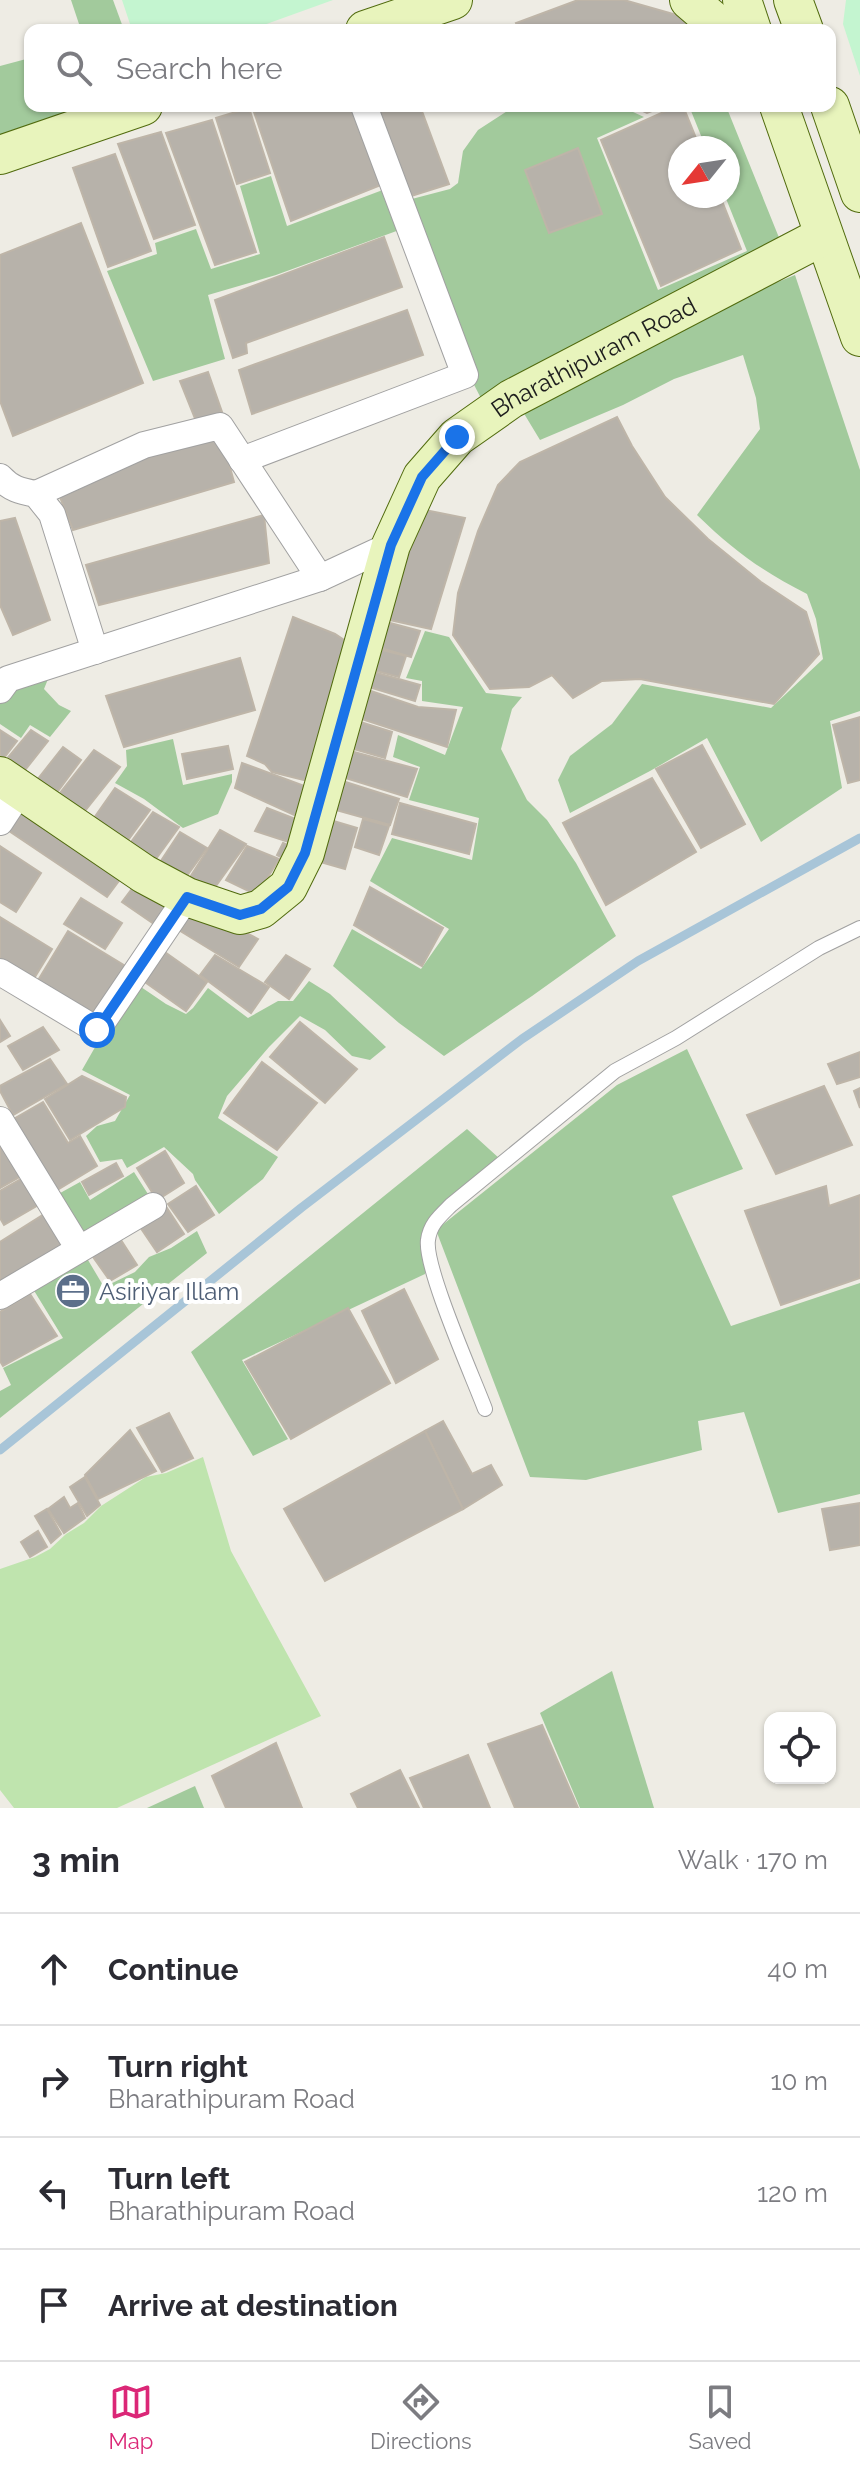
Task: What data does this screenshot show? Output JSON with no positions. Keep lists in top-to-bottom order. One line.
{"streets":{"street":["Bharathipuram Road"]},"places":{"office":["Asiriyar Illam"]},"north":"bottom left","page":{"search":"Search here","heading":["3 min","Walk · 170 m"],"list":[["Continue","40 m"],["Turn right","Bharathipuram Road","10 m"],["Turn left","Bharathipuram Road","120 m"],"Arrive at destination"],"nav":["Map","Directions","Saved"]}}
